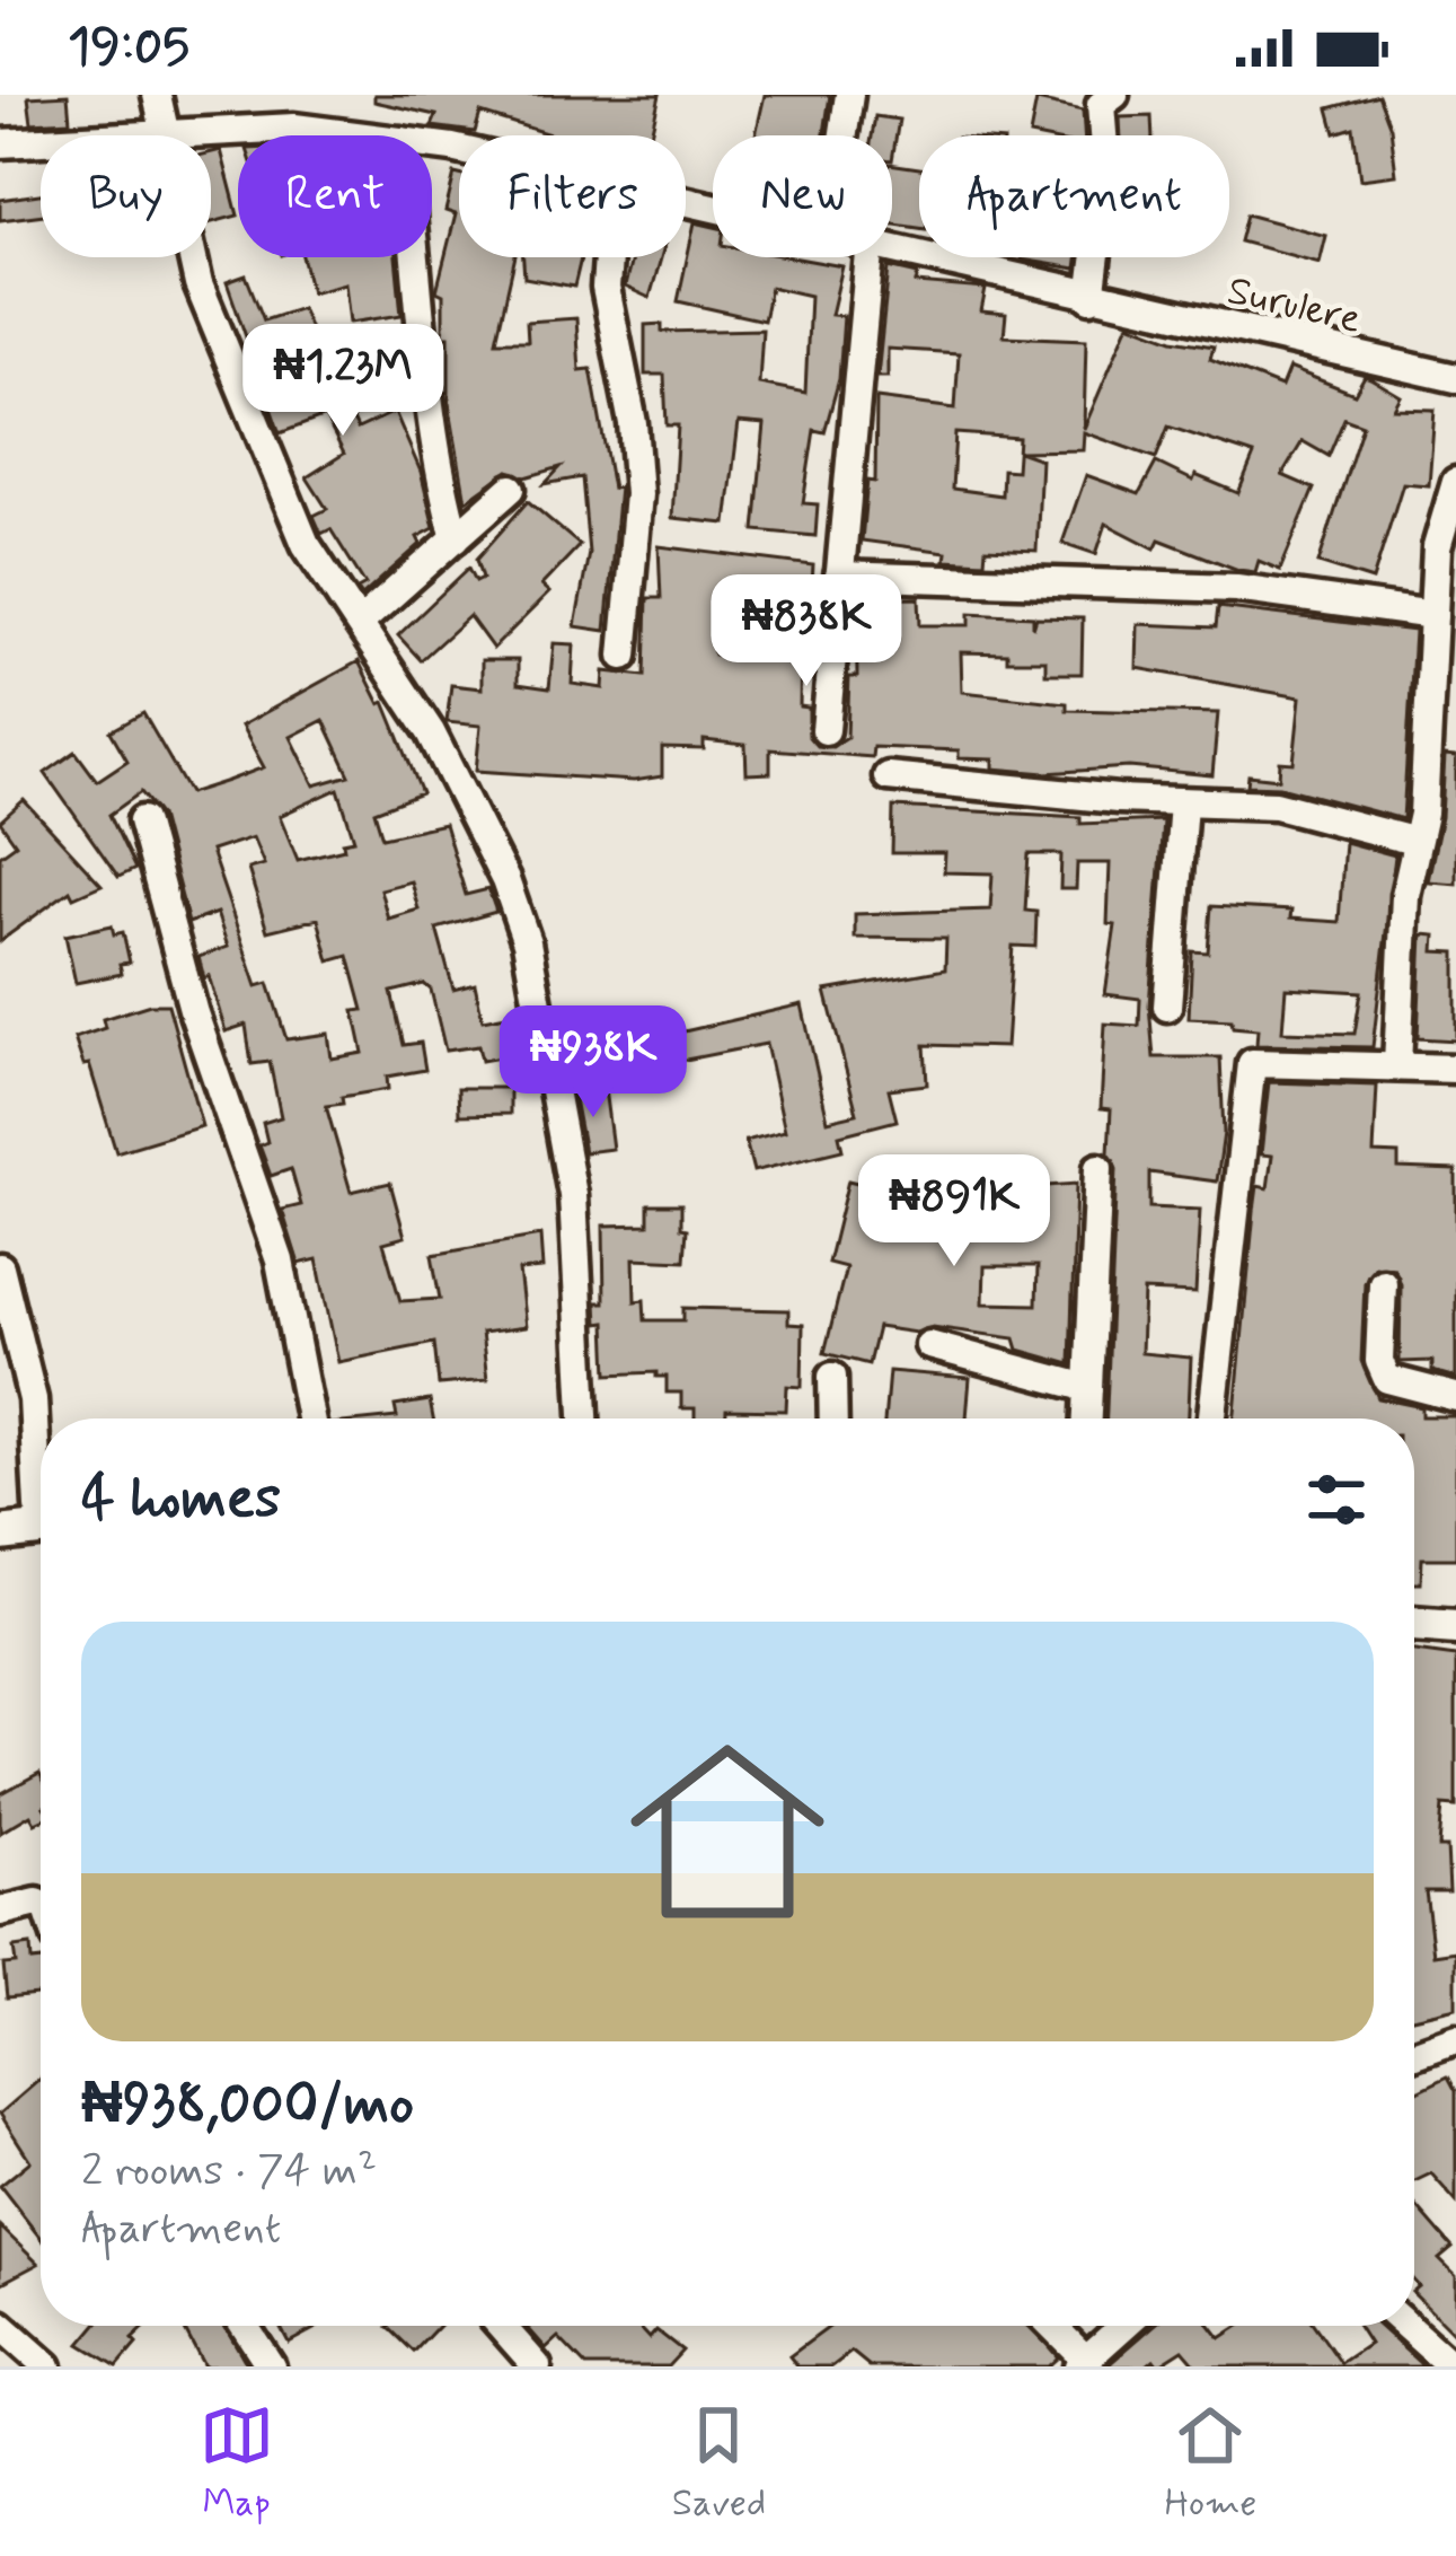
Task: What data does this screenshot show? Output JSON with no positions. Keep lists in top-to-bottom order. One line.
{"streets":{"street":["Surulere"]},"page":{"status":"19:05","chip":["Buy","Rent","Filters","New","Apartment"],"price":["₦1.23M","₦838K","₦938K","₦891K"],"heading":"4 homes","list":[{"name":"₦938,000/mo","note":"2 rooms · 74 m² · Apartment"}],"tabs":["Map","Saved","Home"]}}
